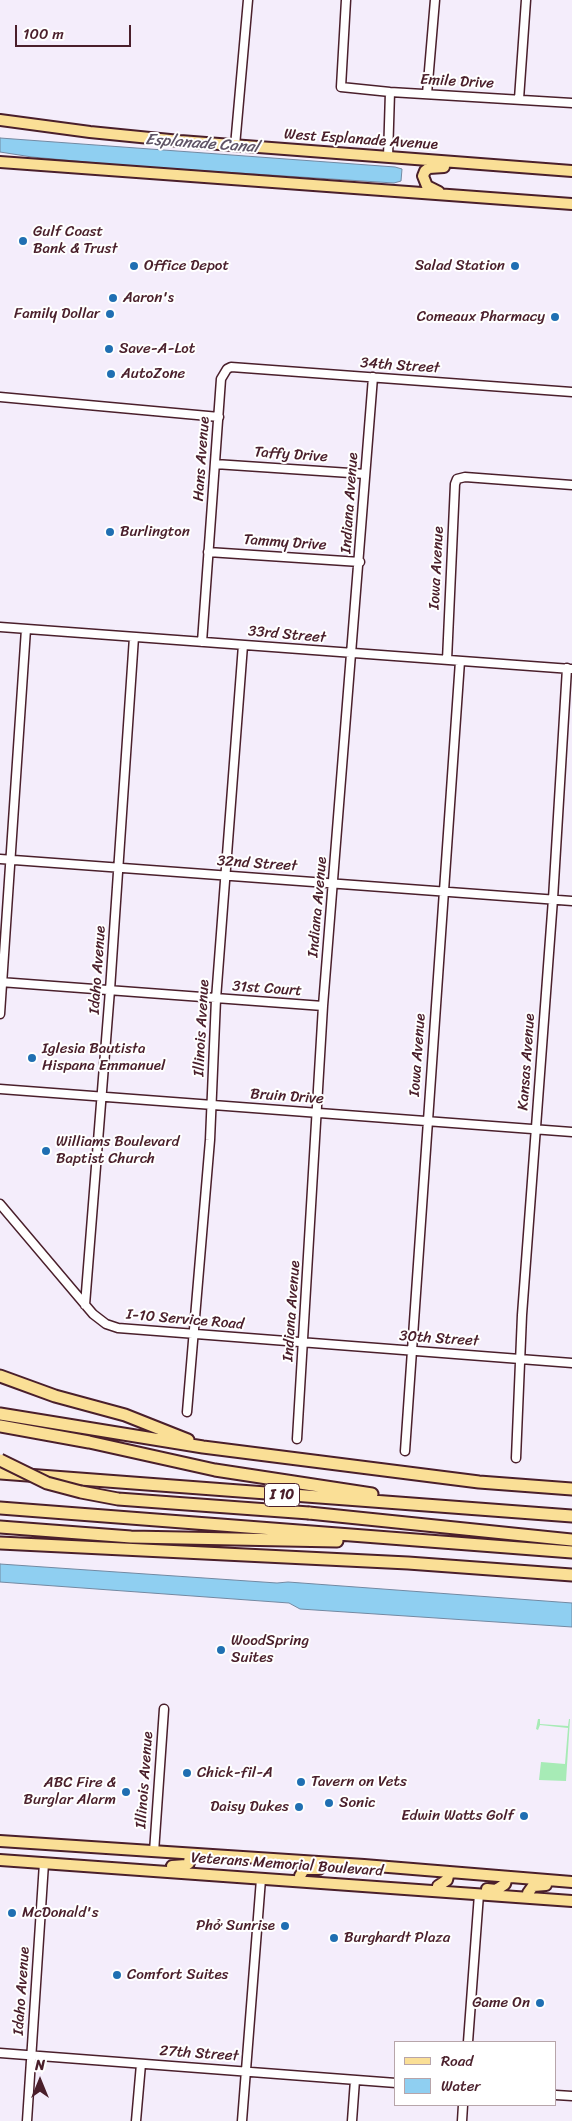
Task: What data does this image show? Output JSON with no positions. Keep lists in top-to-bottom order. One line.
{"streets":{"highway":["I 10"],"main road":["West Esplanade Avenue","Veterans Memorial Boulevard"],"street":["Emile Drive","34th Street","Taffy Drive","Hans Avenue","Indiana Avenue","Tammy Drive","Iowa Avenue","33rd Street","32nd Street","Idaho Avenue","31st Court","Illinois Avenue","Kansas Avenue","Bruin Drive","I-10 Service Road","30th Street","27th Street"]},"crossings":[["34th Street","Hans Avenue"],["34th Street","Indiana Avenue"],["Taffy Drive","Hans Avenue"],["Taffy Drive","Indiana Avenue"],["Hans Avenue","Tammy Drive"],["Hans Avenue","33rd Street"],["Indiana Avenue","Tammy Drive"],["Indiana Avenue","33rd Street"],["Indiana Avenue","32nd Street"],["Indiana Avenue","31st Court"],["Indiana Avenue","Bruin Drive"],["Indiana Avenue","I-10 Service Road"],["Indiana Avenue","30th Street"],["Iowa Avenue","33rd Street"],["Iowa Avenue","32nd Street"],["Iowa Avenue","Bruin Drive"],["Iowa Avenue","30th Street"],["33rd Street","Idaho Avenue"],["33rd Street","Illinois Avenue"],["33rd Street","Kansas Avenue"],["32nd Street","Idaho Avenue"],["32nd Street","Illinois Avenue"],["32nd Street","Kansas Avenue"],["Idaho Avenue","31st Court"],["Idaho Avenue","Bruin Drive"],["Idaho Avenue","I-10 Service Road"],["Idaho Avenue","Veterans Memorial Boulevard"],["Idaho Avenue","27th Street"],["31st Court","Illinois Avenue"],["Illinois Avenue","Bruin Drive"],["Illinois Avenue","I-10 Service Road"],["Illinois Avenue","Veterans Memorial Boulevard"],["Kansas Avenue","Bruin Drive"],["Kansas Avenue","30th Street"],["I-10 Service Road","30th Street"]],"water":["Esplanade Canal"],"places":["Gulf Coast Bank & Trust","Office Depot","Salad Station","Aaron's","Family Dollar","Comeaux Pharmacy","Save-A-Lot","AutoZone","Burlington","Iglesia Bautista Hispana Emmanuel","Williams Boulevard Baptist Church","WoodSpring Suites","Chick-fil-A","Tavern on Vets","ABC Fire & Burglar Alarm","Sonic","Daisy Dukes","Edwin Watts Golf","McDonald's","Phở Sunrise","Burghardt Plaza","Comfort Suites","Game On"],"legend":["Road","Water"],"scale_bar":"100 m","north":"top"}
